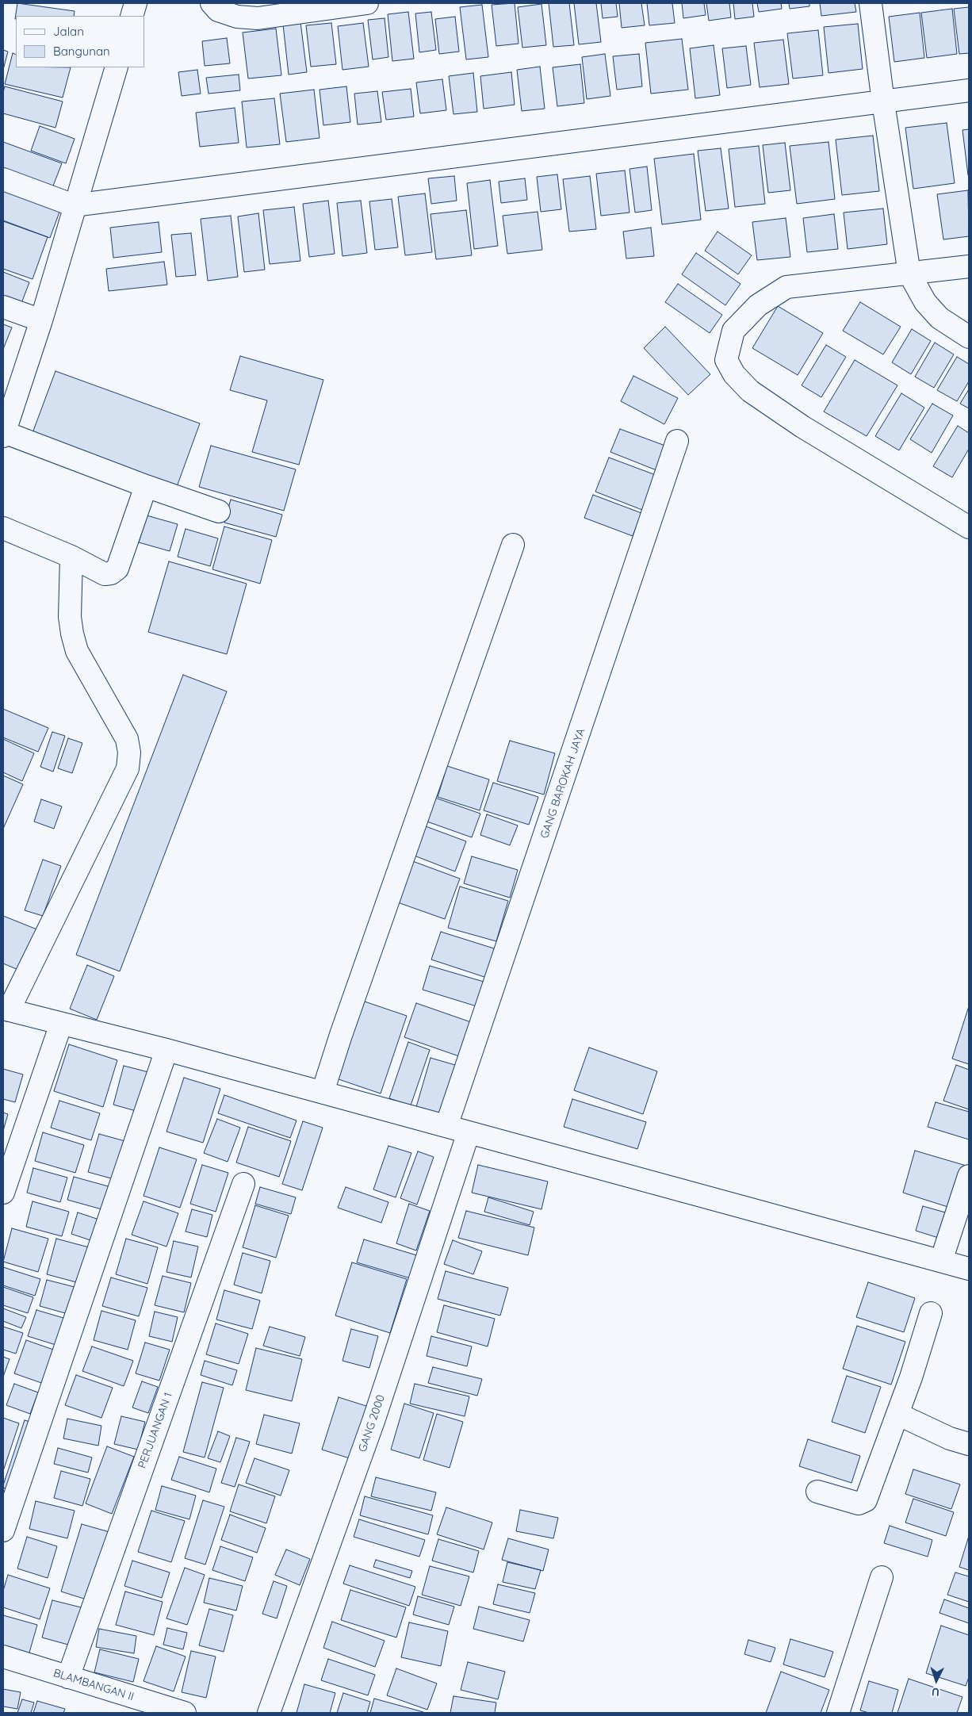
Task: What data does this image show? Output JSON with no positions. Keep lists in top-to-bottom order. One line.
{"streets":{"street":["GANG BAROKAH JAYA","GANG 2000","PERJUANGAN 1","BLAMBANGAN II"]},"crossings":[["PERJUANGAN 1","BLAMBANGAN II"]],"legend":["Jalan","Bangunan"],"north":"bottom"}
